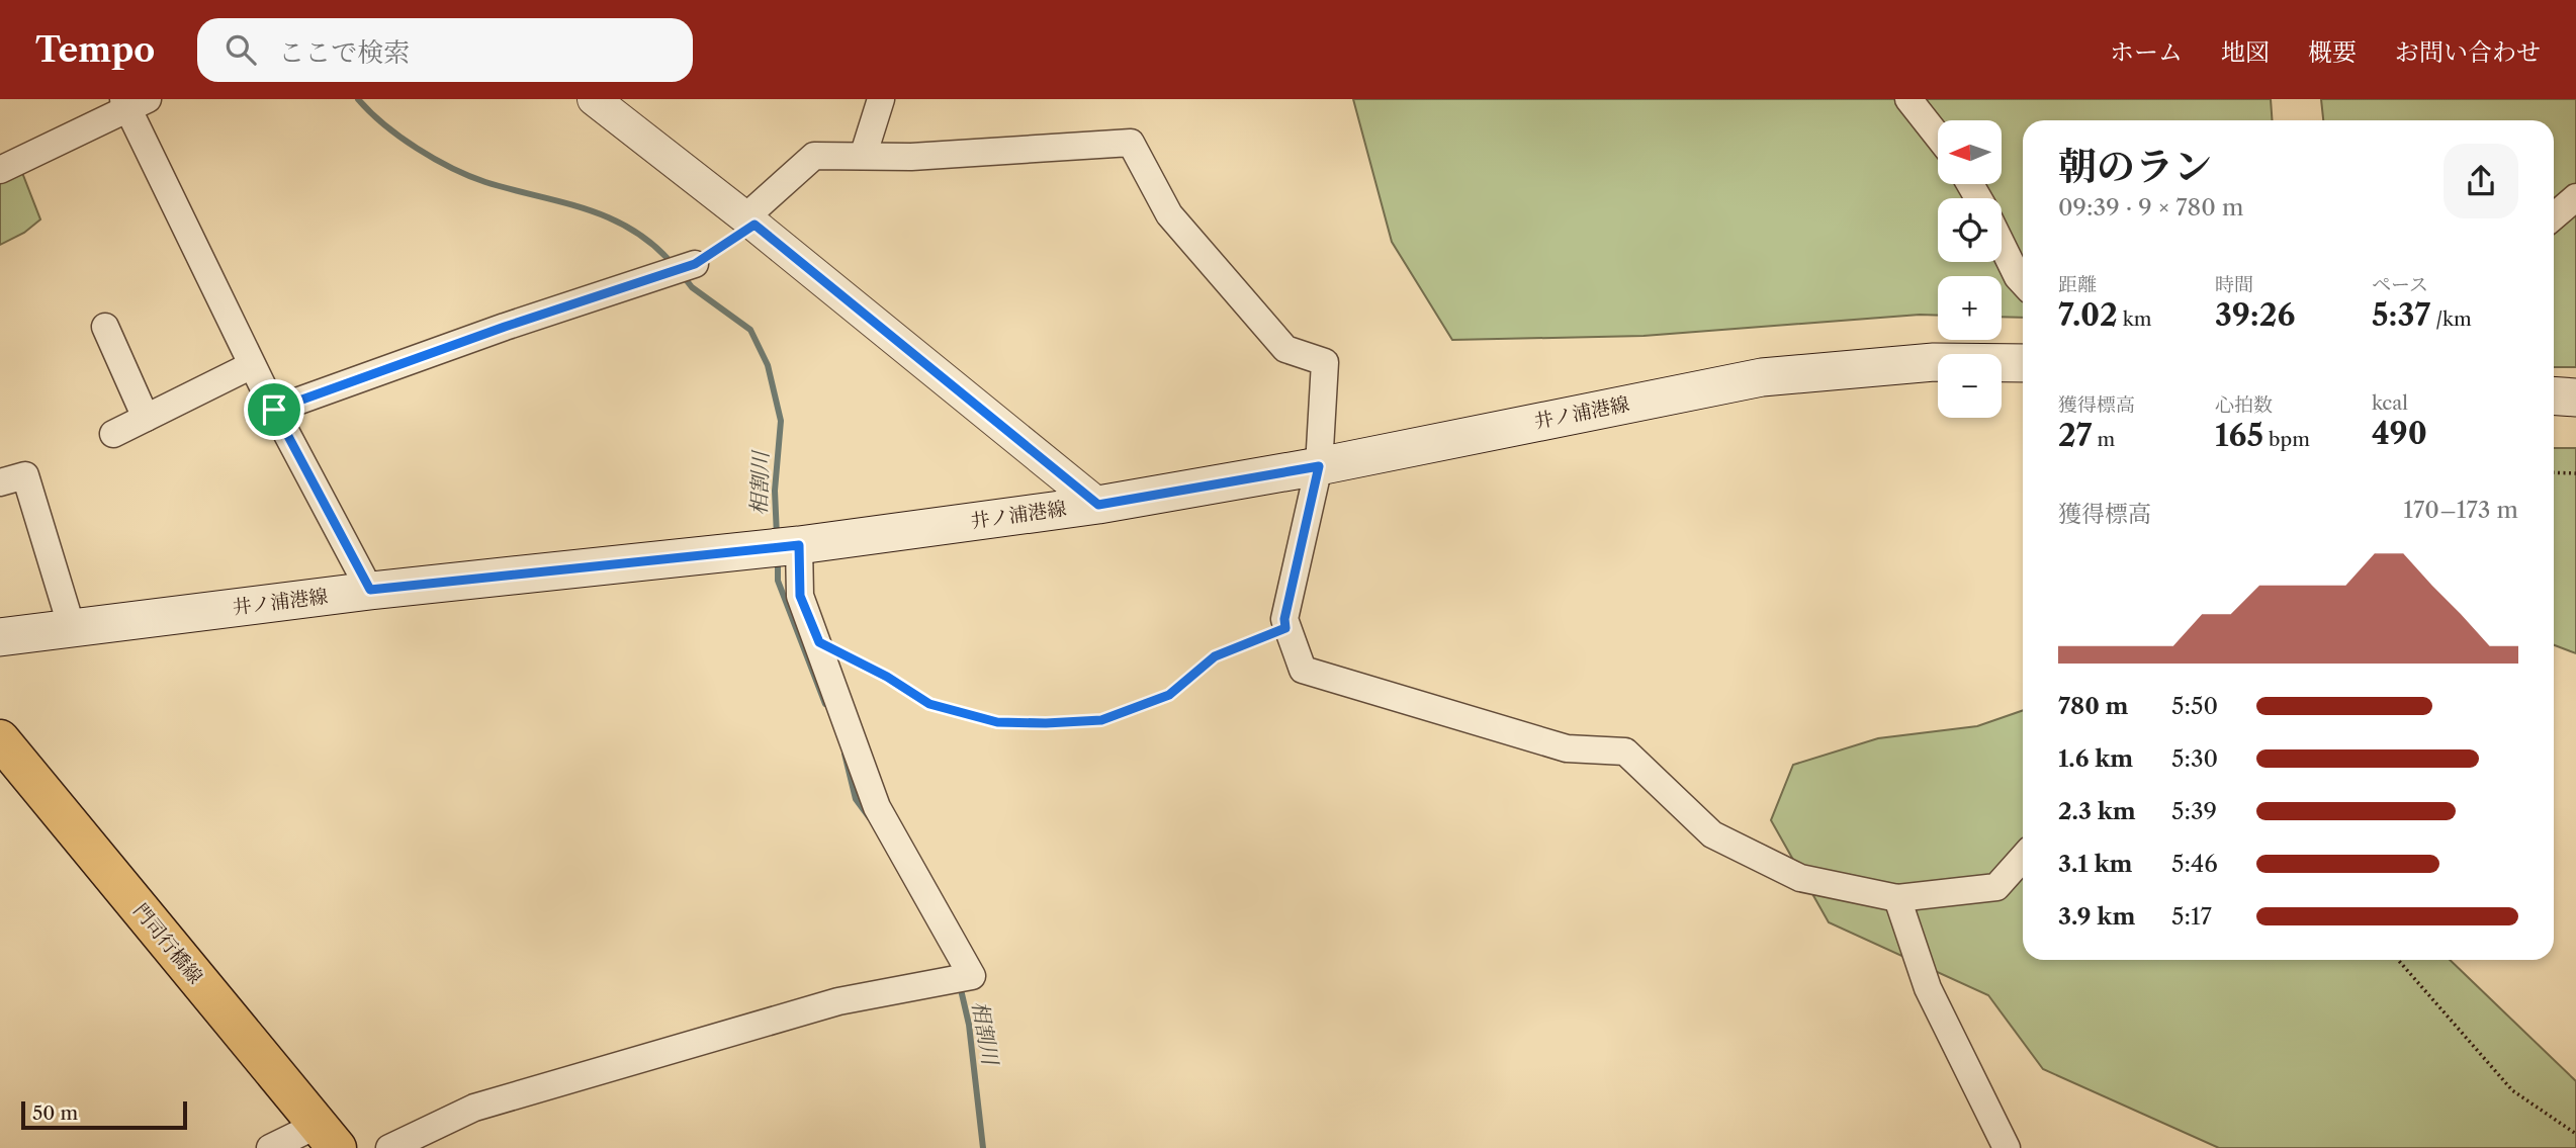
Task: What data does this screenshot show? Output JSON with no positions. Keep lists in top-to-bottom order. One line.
{"streets":{"main road":["井ノ浦港線","門司行橋線"]},"water":["相割川"],"scale_bar":"50 m","north":"left","page":{"header":"Tempo","search":"ここで検索","nav":["ホーム","地図","概要","お問い合わせ"],"map_buttons":["+","−"],"heading":["朝のラン","09:39 · 9 × 780 m"],"stats":[["距離","7.02 km"],["時間","39:26"],["ペース","5:37 /km"],["獲得標高","27 m"],["心拍数","165 bpm"],["kcal","490"]],"chart":["獲得標高","170–173 m"],"list":[{"name":"780 m","note":"5:50"},{"name":"1.6 km","note":"5:30"},{"name":"2.3 km","note":"5:39"},{"name":"3.1 km","note":"5:46"},{"name":"3.9 km","note":"5:17"}],"scale":"50 m"}}
